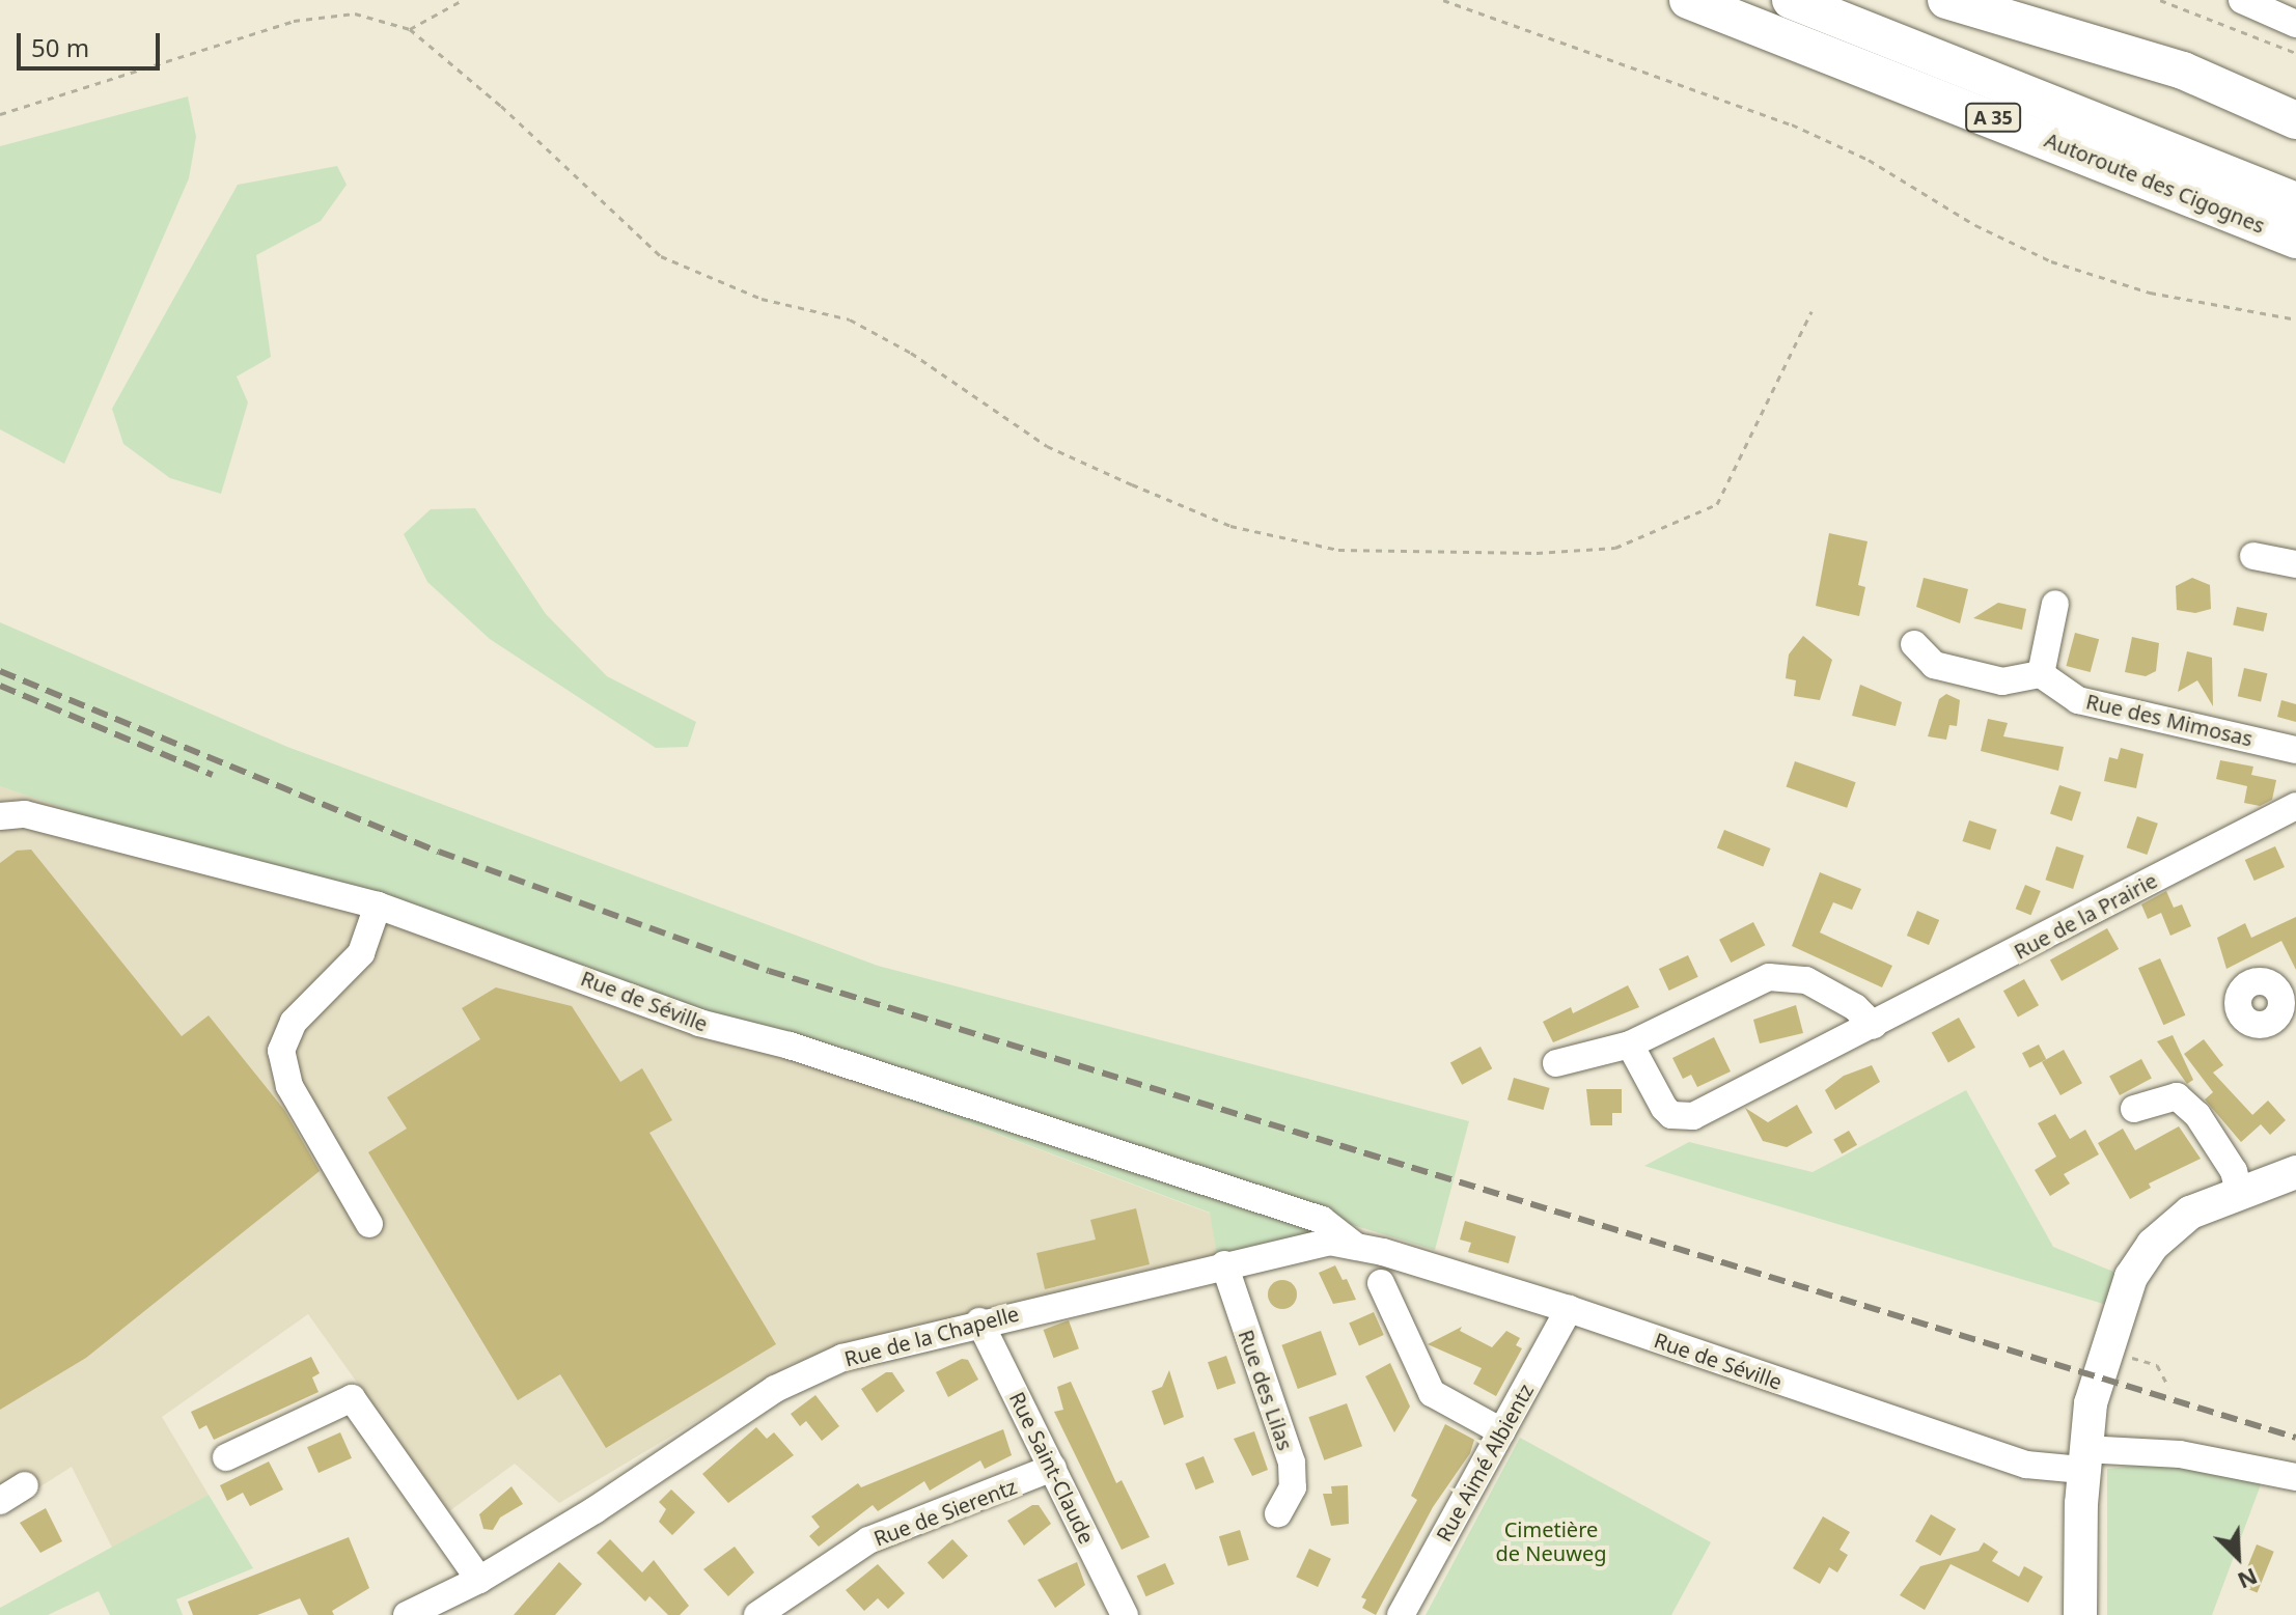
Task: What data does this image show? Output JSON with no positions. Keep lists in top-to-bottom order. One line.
{"streets":{"highway":["A 35","Autoroute des Cigognes"],"street":["Rue des Mimosas","Rue de la Prairie","Rue de Séville","Rue de la Chapelle","Rue des Lilas","Rue Aimé Albientz","Rue Saint-Claude","Rue de Sierentz"]},"crossings":[["Rue de Séville","Rue de la Chapelle"],["Rue de Séville","Rue Aimé Albientz"],["Rue de la Chapelle","Rue des Lilas"],["Rue de la Chapelle","Rue Saint-Claude"],["Rue Saint-Claude","Rue de Sierentz"]],"parks":["Cimetière de Neuweg"],"scale_bar":"50 m","north":"bottom right"}
